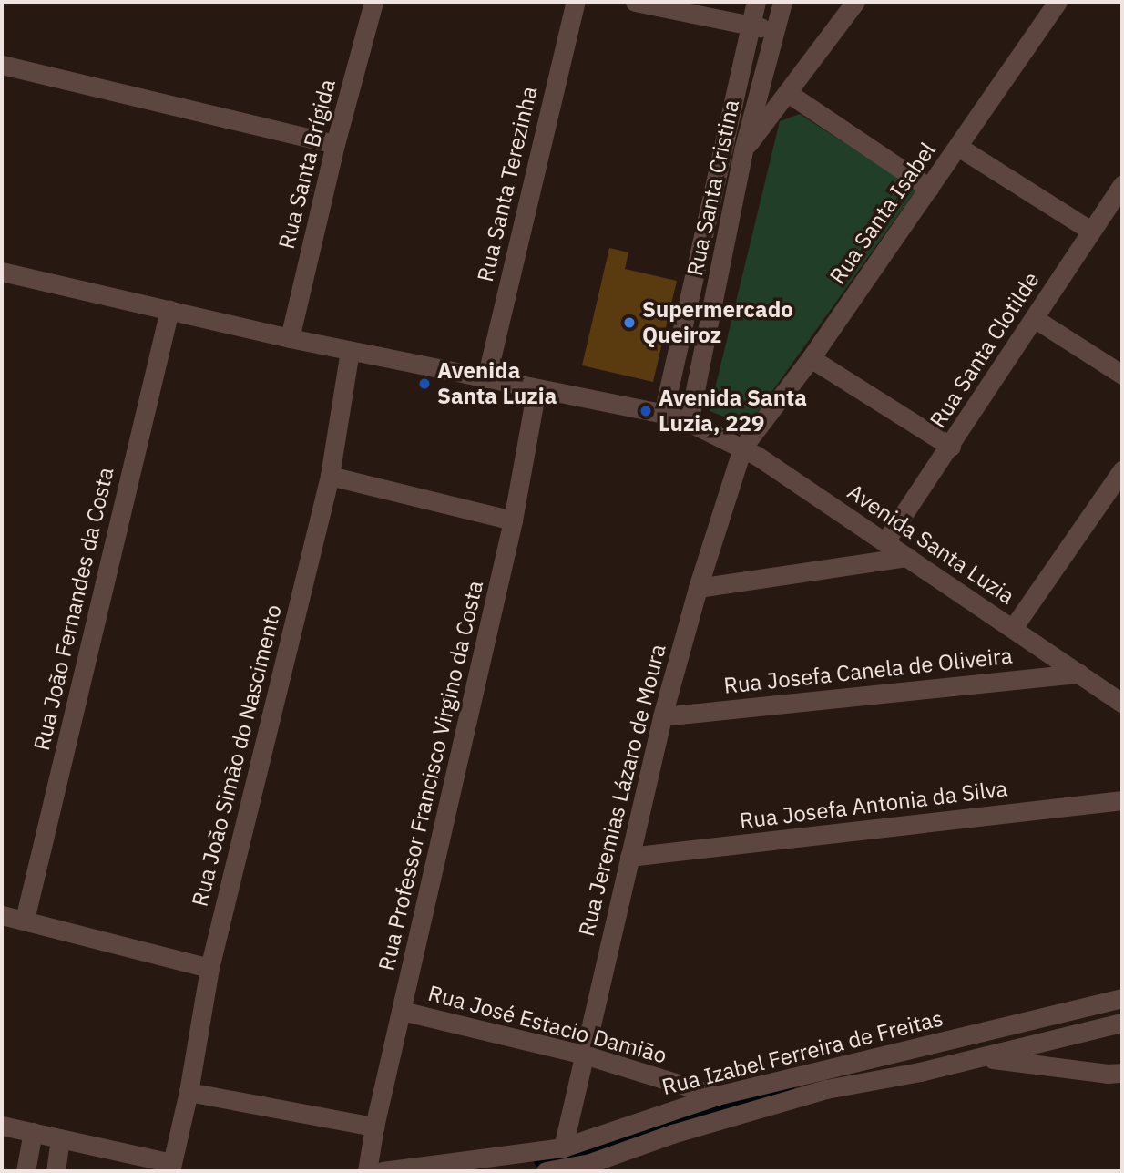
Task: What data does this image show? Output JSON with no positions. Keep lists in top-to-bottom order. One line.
{"streets":{"street":["Rua Santa Brígida","Rua Santa Terezinha","Rua Santa Cristina","Rua Santa Isabel","Rua Santa Clotilde","Avenida Santa Luzia","Rua João Fernandes da Costa","Rua Josefa Canela de Oliveira","Rua João Simão do Nascimento","Rua Professor Francisco Virgino da Costa","Rua Jeremias Lázaro de Moura","Rua Josefa Antonia da Silva","Rua José Estacio Damião","Rua Izabel Ferreira de Freitas"]},"crossings":[["Rua Santa Brígida","Avenida Santa Luzia"],["Rua Santa Terezinha","Avenida Santa Luzia"],["Rua Santa Cristina","Avenida Santa Luzia"],["Rua Santa Isabel","Avenida Santa Luzia"],["Rua Santa Isabel","Rua Jeremias Lázaro de Moura"],["Rua Santa Clotilde","Avenida Santa Luzia"],["Avenida Santa Luzia","Rua João Fernandes da Costa"],["Avenida Santa Luzia","Rua Josefa Canela de Oliveira"],["Avenida Santa Luzia","Rua João Simão do Nascimento"],["Avenida Santa Luzia","Rua Professor Francisco Virgino da Costa"],["Avenida Santa Luzia","Rua Jeremias Lázaro de Moura"],["Rua Josefa Canela de Oliveira","Rua Jeremias Lázaro de Moura"],["Rua Professor Francisco Virgino da Costa","Rua José Estacio Damião"],["Rua Jeremias Lázaro de Moura","Rua Josefa Antonia da Silva"],["Rua Jeremias Lázaro de Moura","Rua José Estacio Damião"],["Rua Jeremias Lázaro de Moura","Rua Izabel Ferreira de Freitas"],["Rua José Estacio Damião","Rua Izabel Ferreira de Freitas"]],"places":["Supermercado Queiroz","Avenida Santa Luzia","Avenida Santa Luzia, 229"]}
